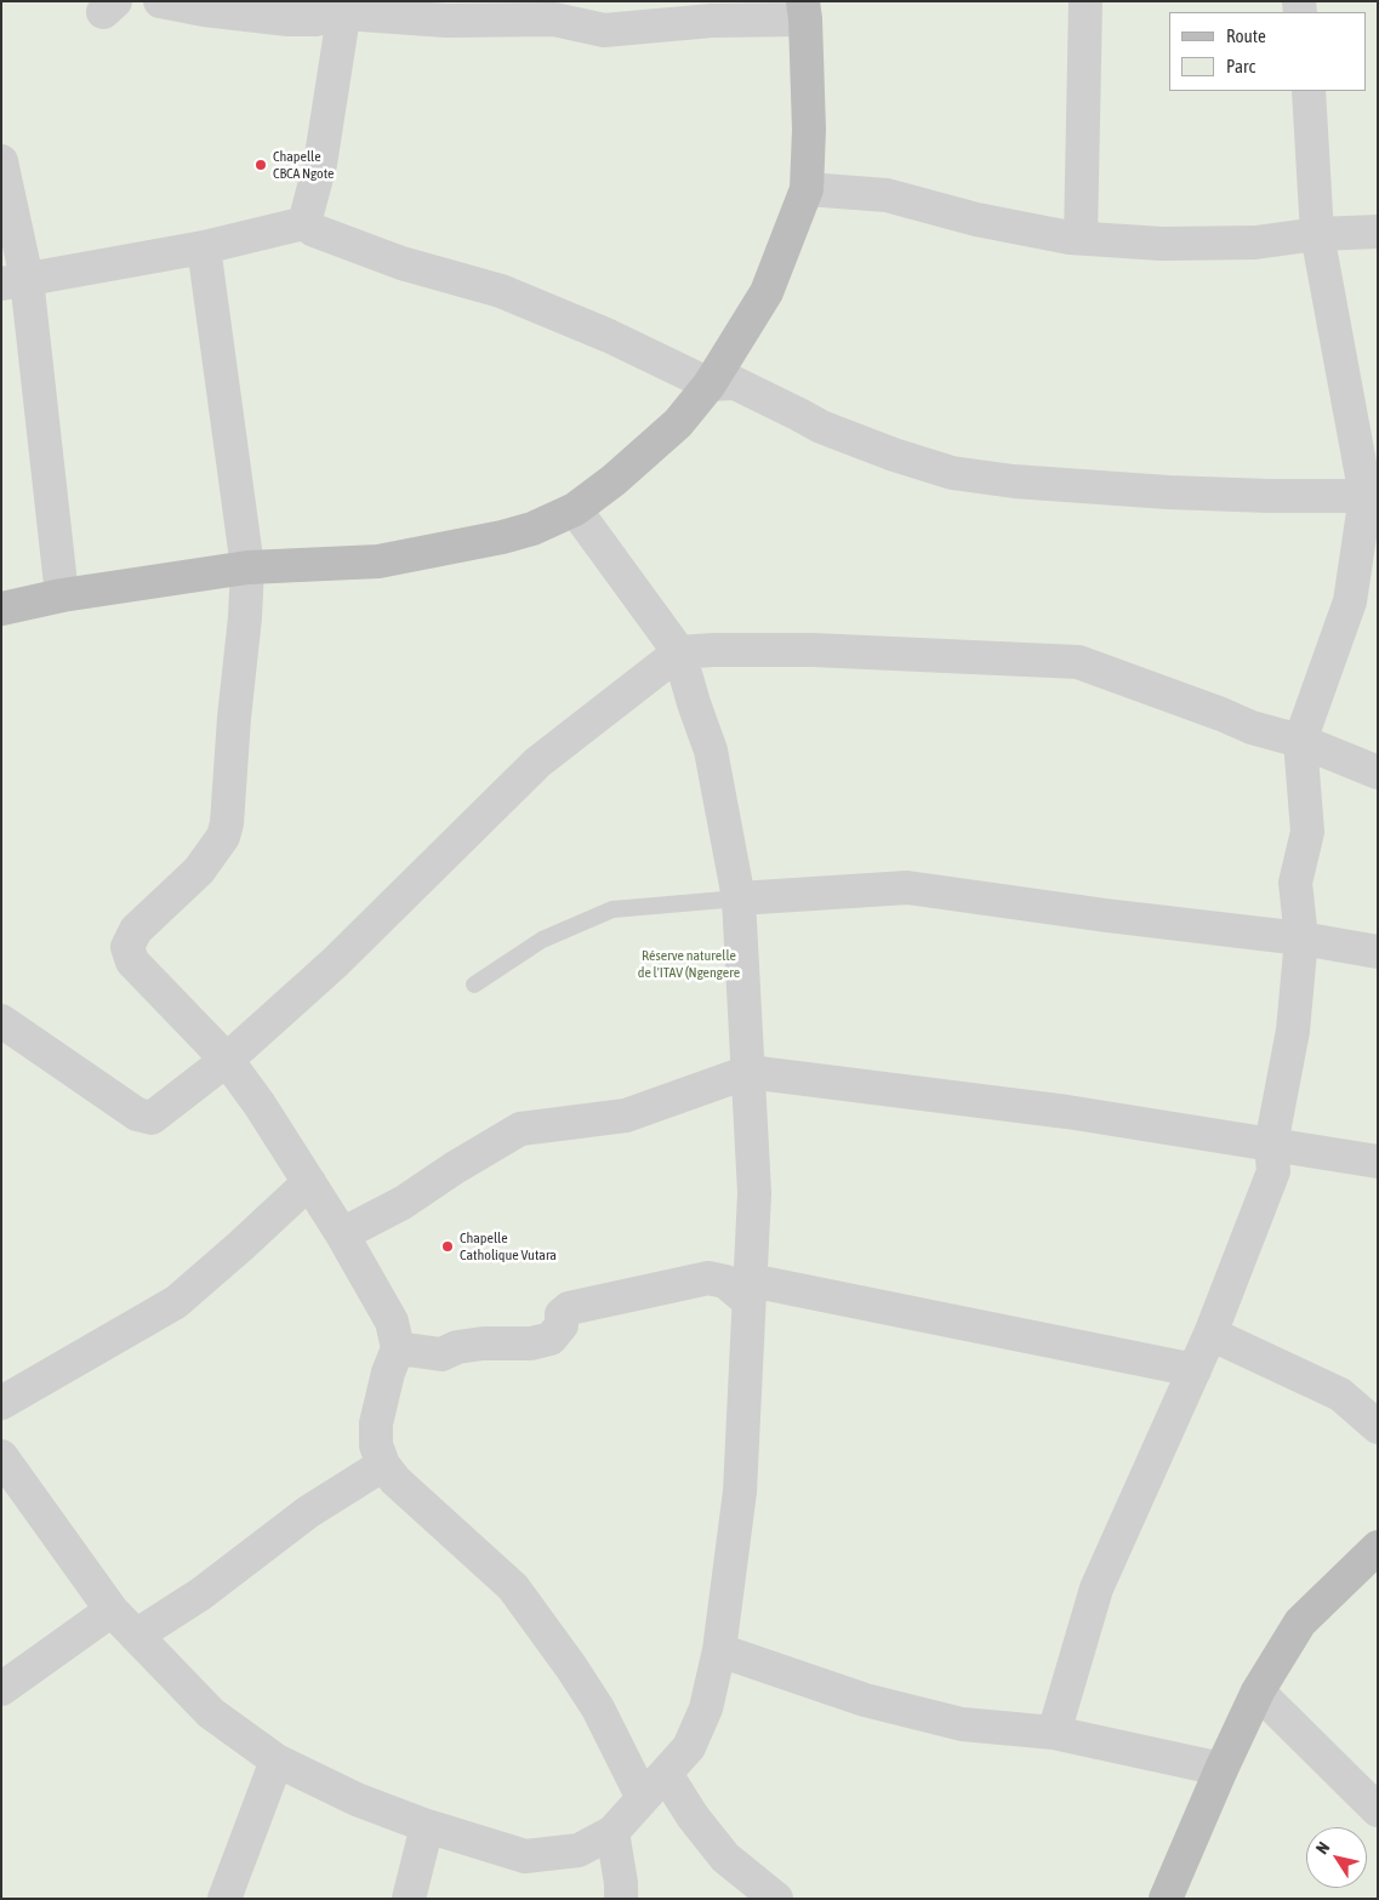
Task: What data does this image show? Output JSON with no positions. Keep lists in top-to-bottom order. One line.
{"parks":["Réserve naturelle de l'ITAV (Ngengere"],"places":["Chapelle CBCA Ngote","Chapelle Catholique Vutara"],"legend":["Route","Parc"],"north":"top left"}
